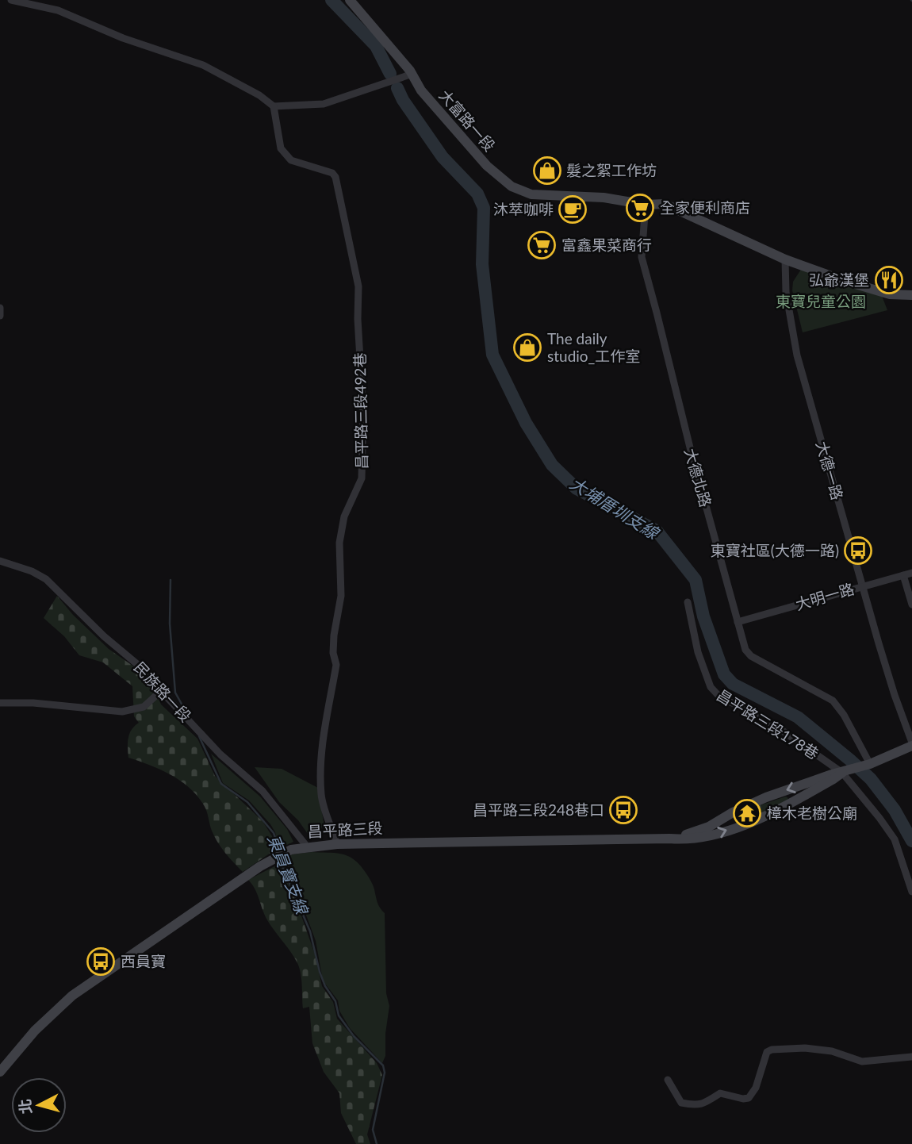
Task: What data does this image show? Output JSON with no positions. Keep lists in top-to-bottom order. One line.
{"streets":{"street":["大富路一段","昌平路三段492巷","大德一路","大德北路","大明一路","民族路一段","昌平路三段178巷","昌平路三段"]},"crossings":[["大富路一段","大德一路"],["大富路一段","大德北路"],["昌平路三段492巷","昌平路三段"],["大德一路","大明一路"],["大德一路","昌平路三段"],["大德北路","大明一路"],["大德北路","昌平路三段"],["民族路一段","昌平路三段"],["昌平路三段178巷","昌平路三段"]],"water":["大埔厝圳支線","東員寶支線"],"parks":["東寶兒童公園"],"places":{"shop":["髮之絮工作坊","The daily studio_工作室"],"supermarket":["全家便利商店","富鑫果菜商行"],"cafe":["沐萃咖啡"],"restaurant":["弘爺漢堡"],"bus stop":["東寶社區(大德一路)","昌平路三段248巷口","西員寶"],"temple":["樟木老樹公廟"]},"north":"left"}
